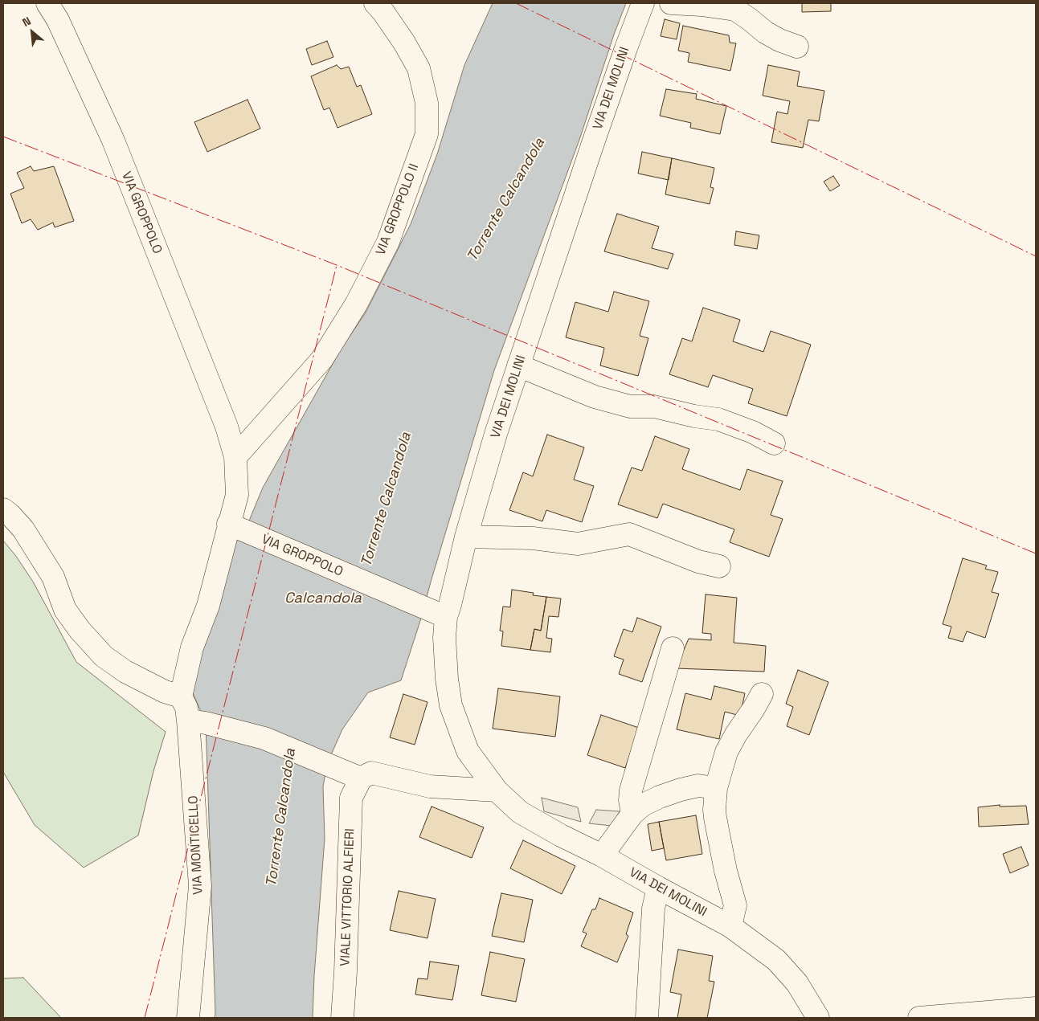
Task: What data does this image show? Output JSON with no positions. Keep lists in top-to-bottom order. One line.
{"streets":{"street":["VIA DEI MOLINI","VIA GROPPOLO II","VIA GROPPOLO","VIA MONTICELLO","VIALE VITTORIO ALFIERI"]},"crossings":[["VIA DEI MOLINI","VIA GROPPOLO"],["VIA GROPPOLO II","VIA GROPPOLO"],["VIA GROPPOLO","VIA MONTICELLO"]],"water":["Torrente Calcandola","Calcandola"],"north":"top left"}
